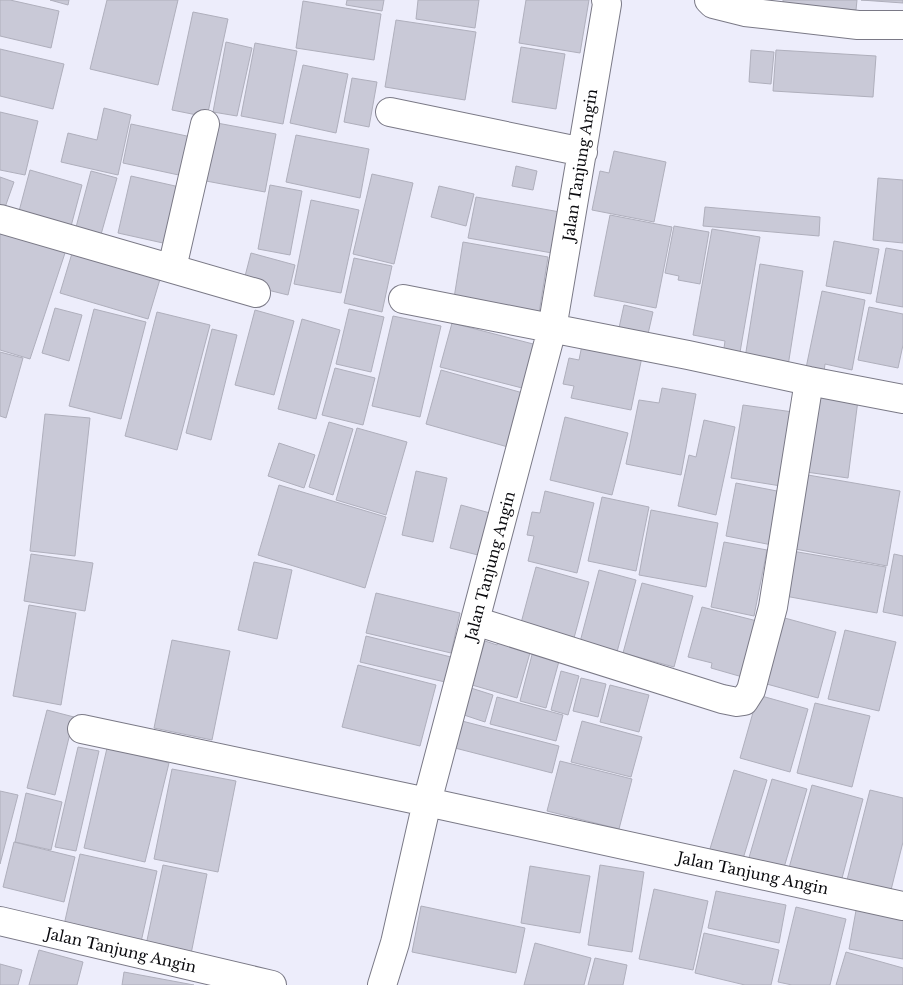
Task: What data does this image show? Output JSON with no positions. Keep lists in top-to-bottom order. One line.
{"streets":{"street":["Jalan Tanjung Angin"]}}
